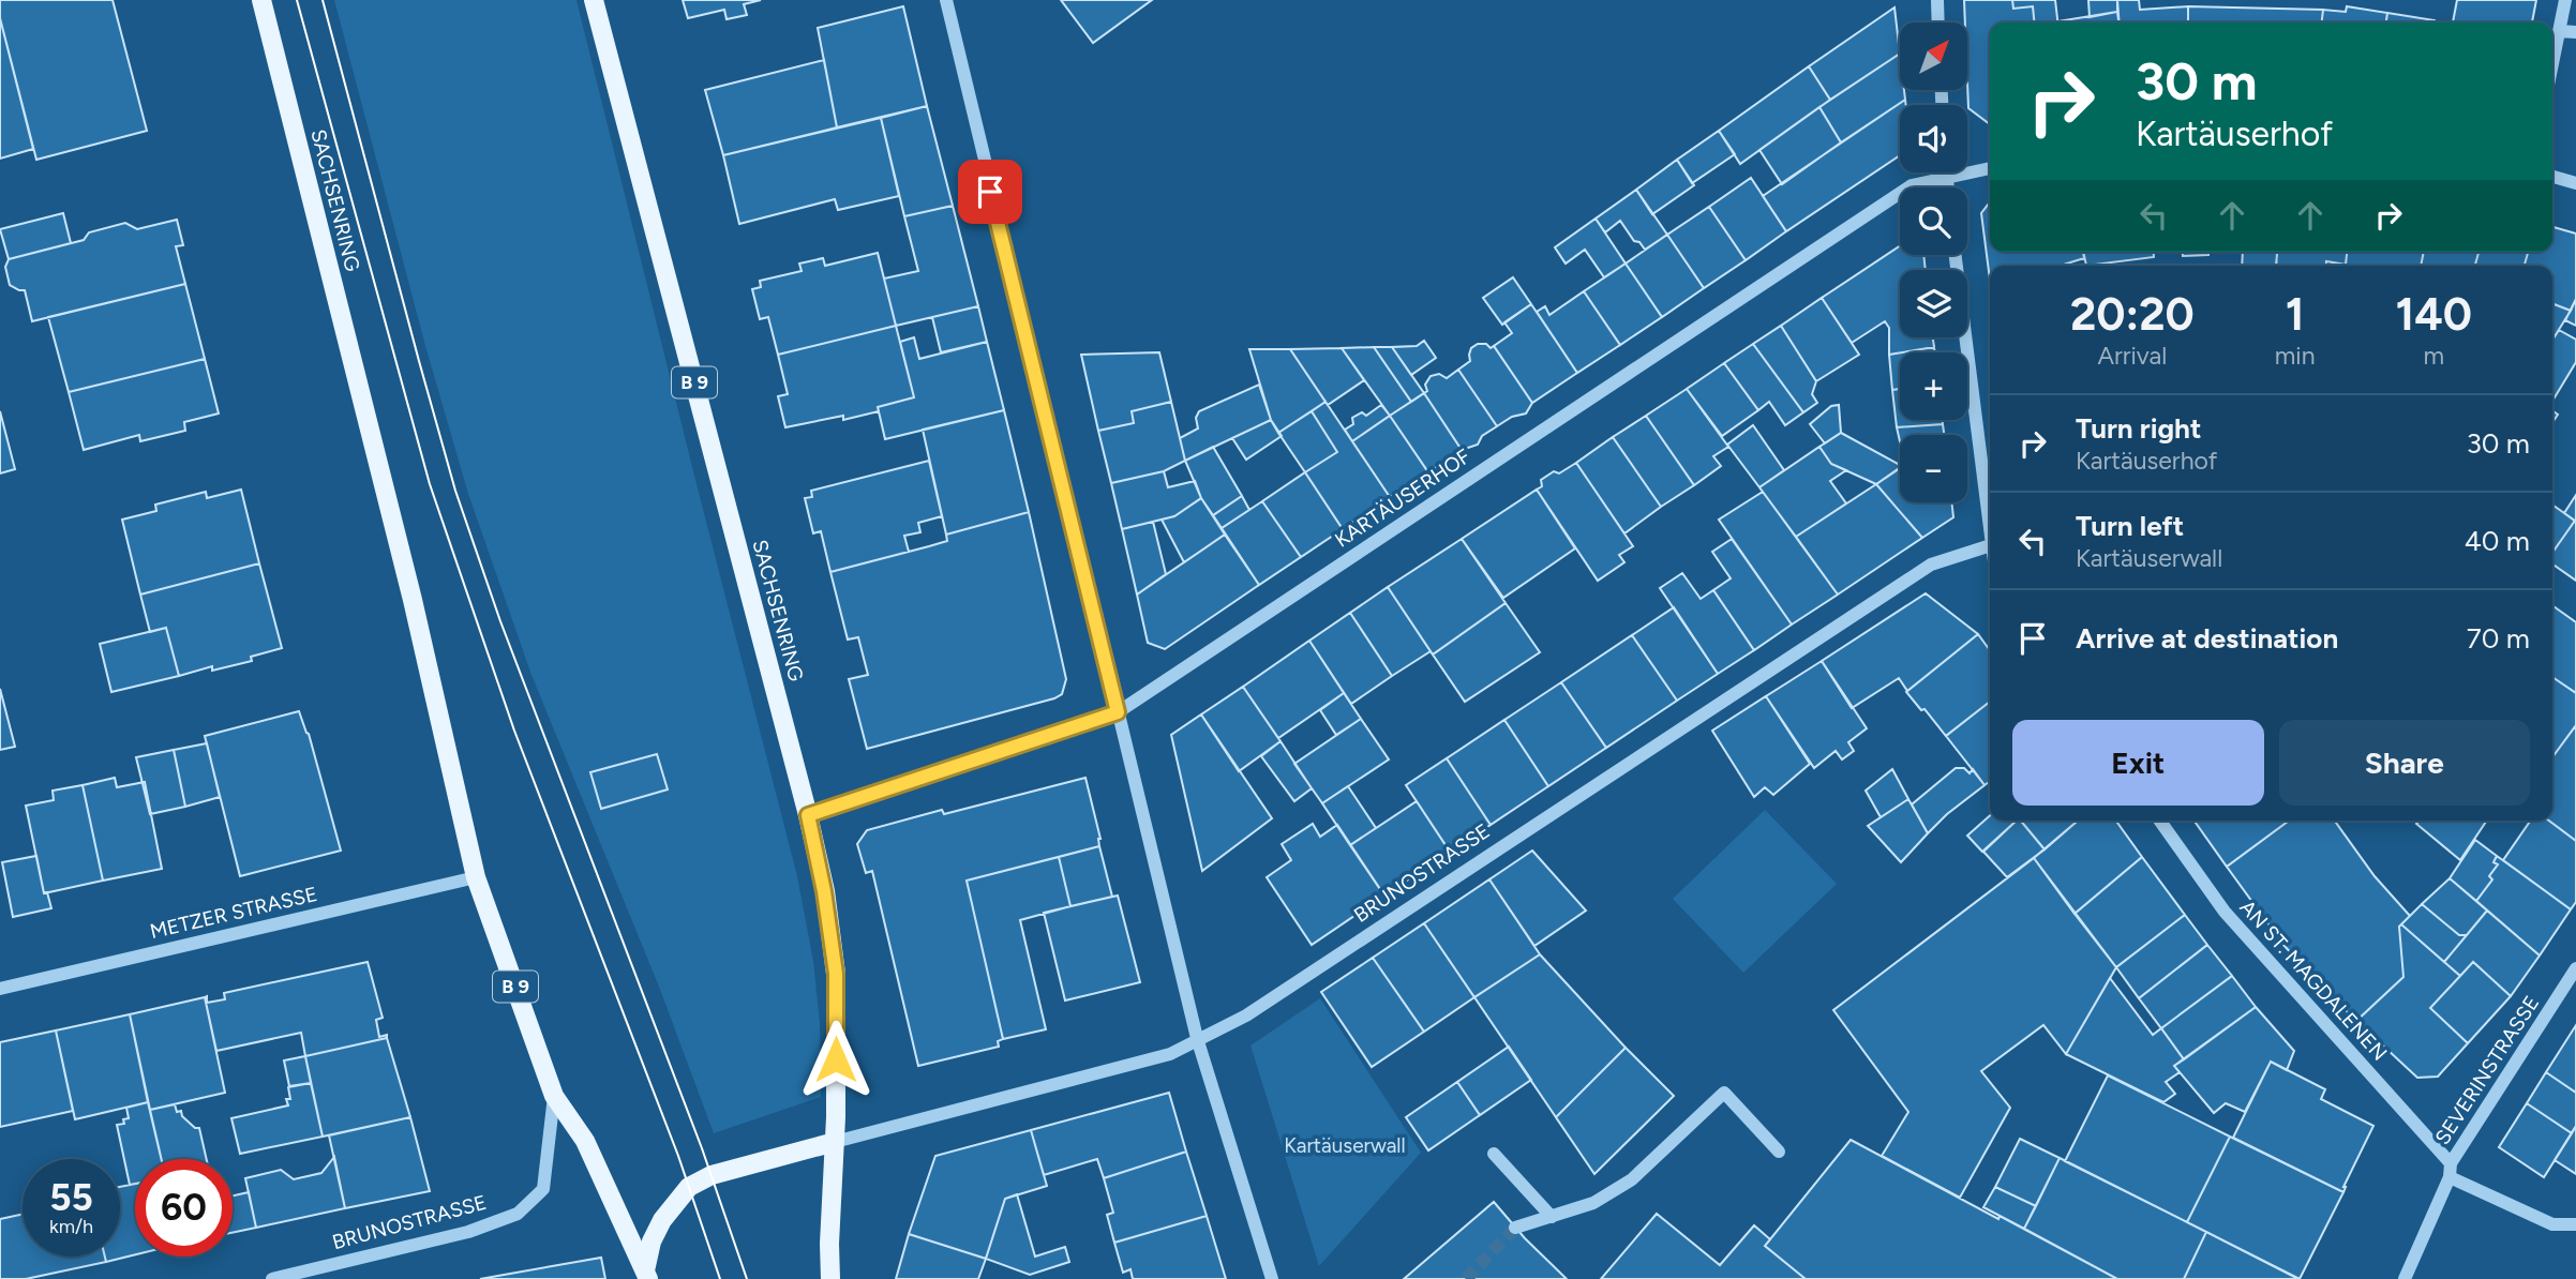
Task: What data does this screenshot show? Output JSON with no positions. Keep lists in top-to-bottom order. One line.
{"streets":{"main road":["SACHSENRING","B 9"],"street":["KARTÄUSERHOF","BRUNOSTRASSE","METZER STRASSE","AN ST. MAGDALENEN","SEVERINSTRASSE"]},"crossings":[["SACHSENRING","KARTÄUSERHOF"],["SACHSENRING","BRUNOSTRASSE"],["SACHSENRING","METZER STRASSE"],["AN ST. MAGDALENEN","SEVERINSTRASSE"]],"parks":["Kartäuserwall"],"north":"top right","page":{"map_buttons":["+","−"],"turn":["30 m","Kartäuserhof"],"eta":["20:20","Arrival","1","min","140","m"],"list":[{"name":"Turn right","note":"Kartäuserhof","value":"30 m"},{"name":"Turn left","note":"Kartäuserwall","value":"40 m"},{"name":"Arrive at destination","value":"70 m"}],"buttons":["Exit","Share"],"speed":"55 km/h","limit":"60"}}
